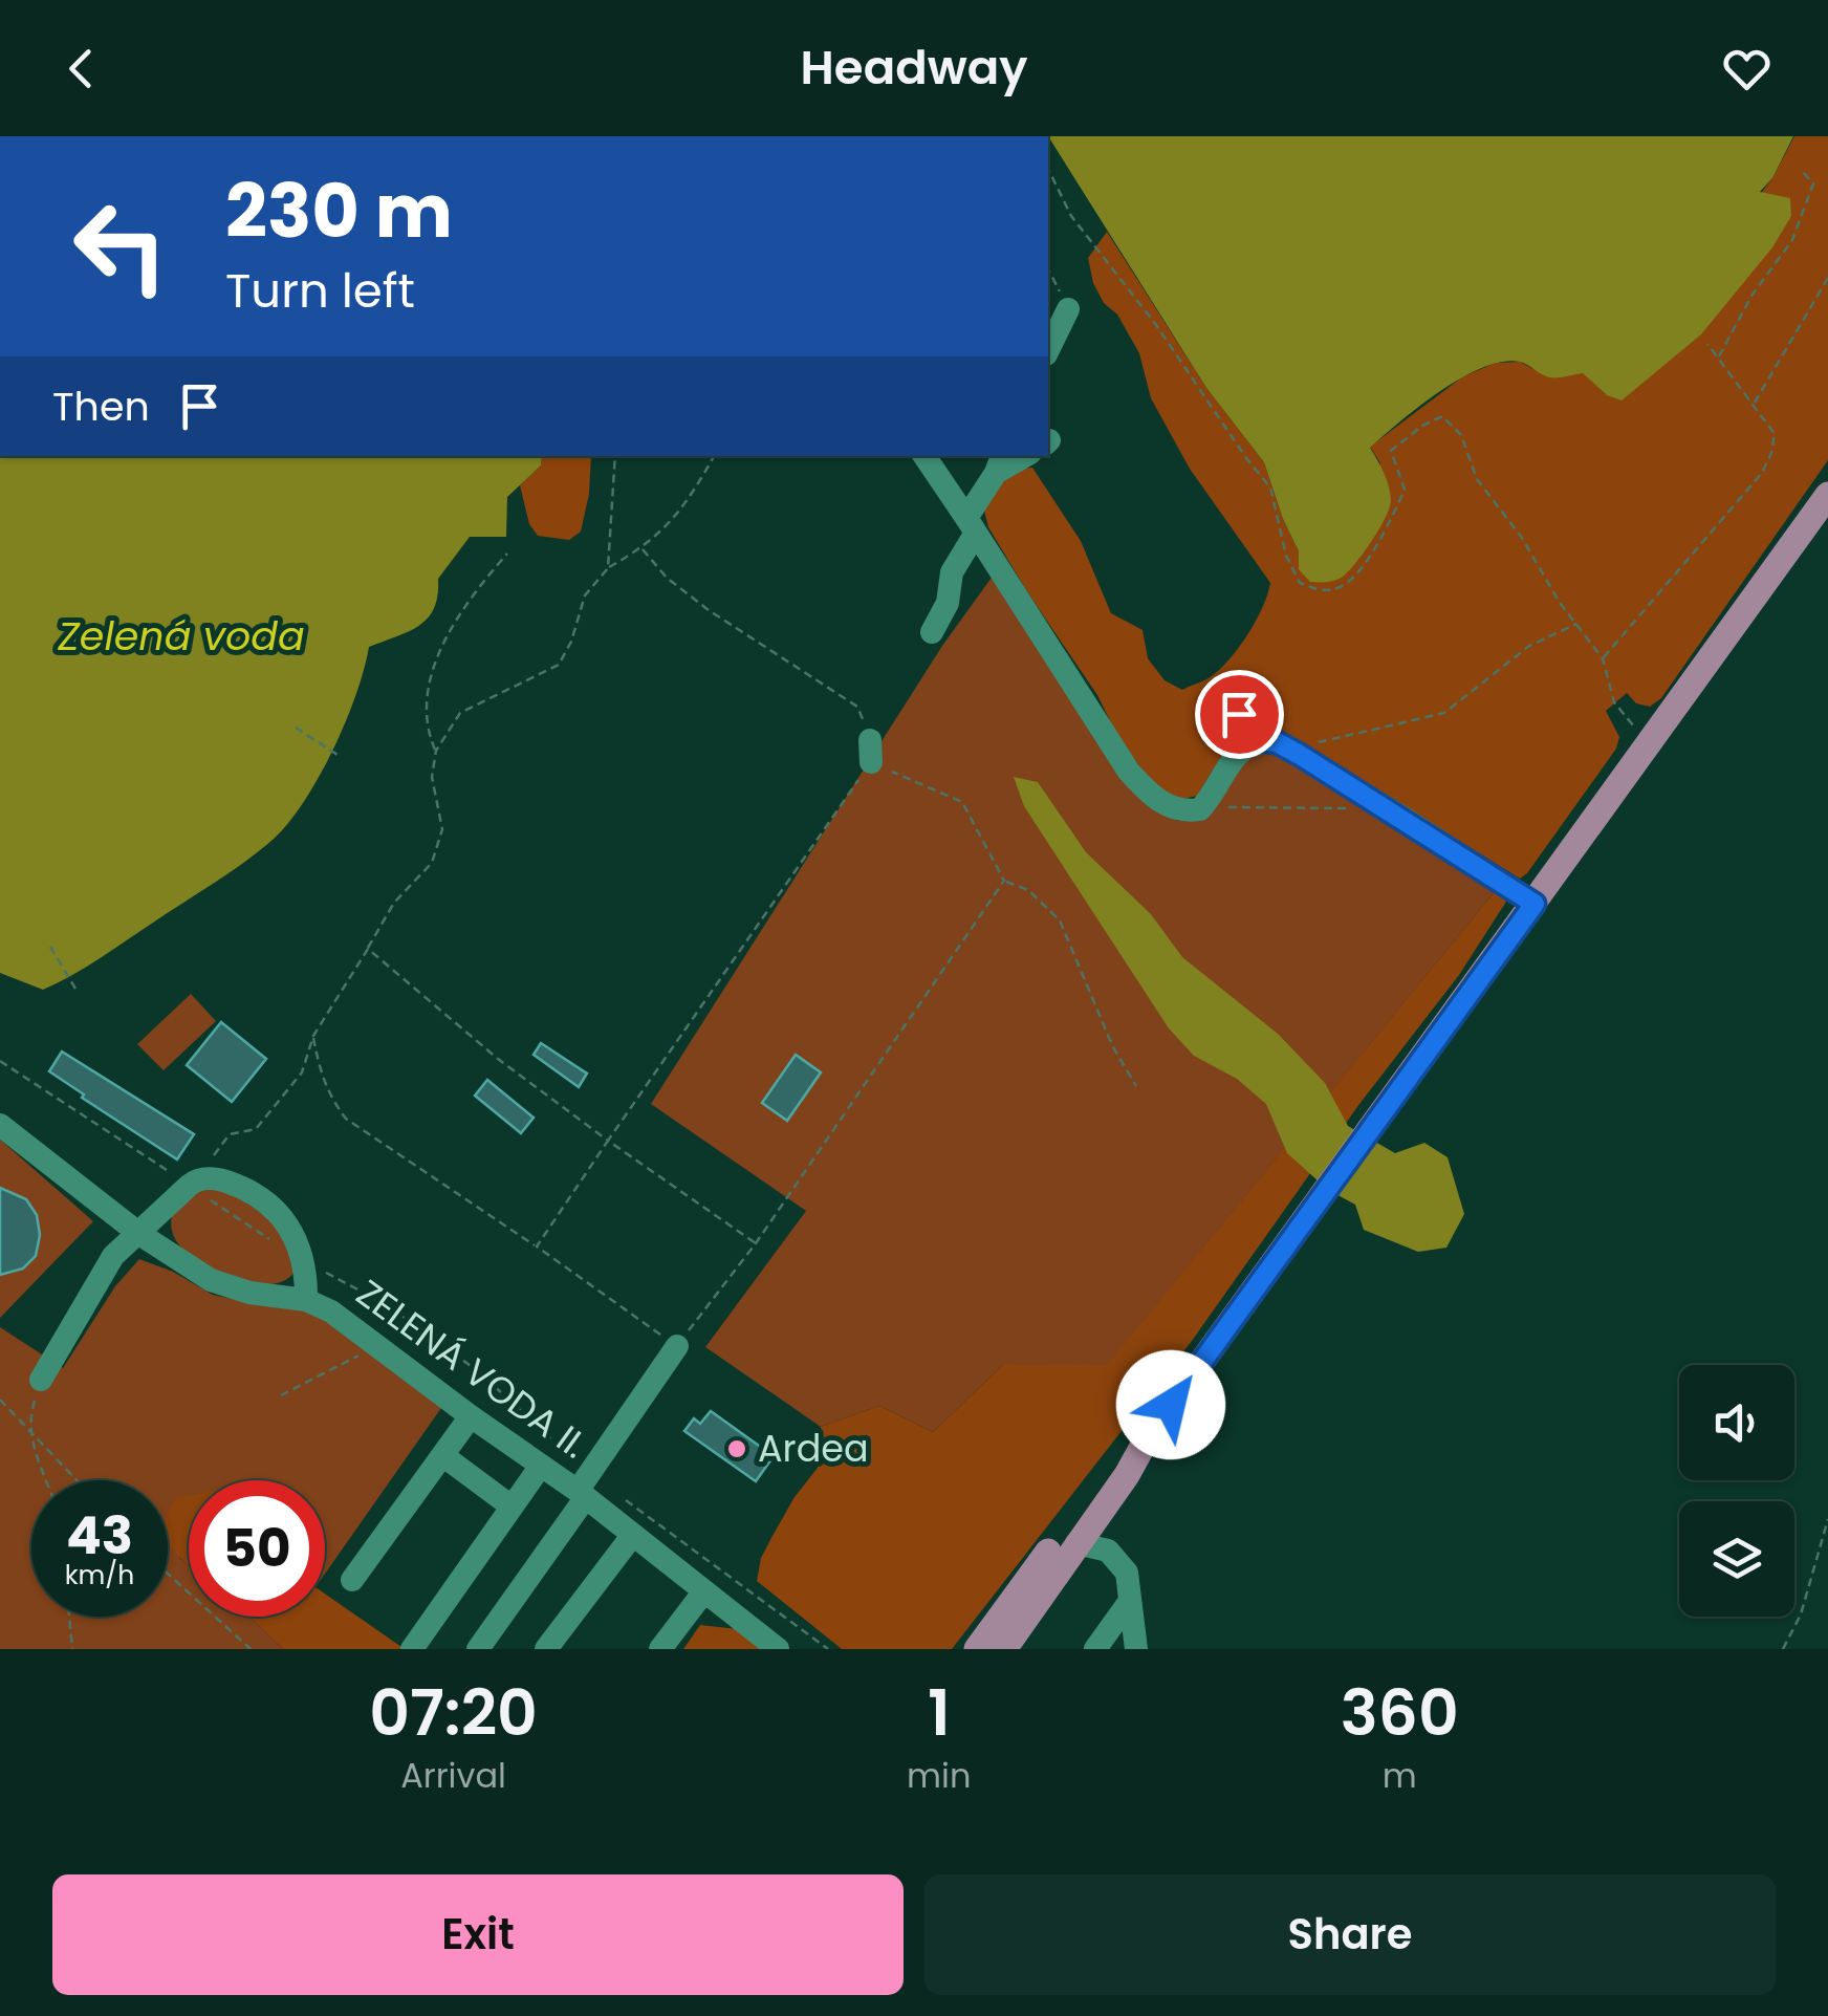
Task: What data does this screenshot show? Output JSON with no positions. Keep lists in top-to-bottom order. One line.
{"streets":{"lane":["ZELENÁ VODA II."]},"water":["Zelená voda"],"places":["Ardea"],"page":{"header":"Headway","turn":["230 m","Turn left"],"then":"Then","speed":"43 km/h","limit":"50","eta":["07:20","Arrival","1","min","360","m"],"buttons":["Exit","Share"]}}
